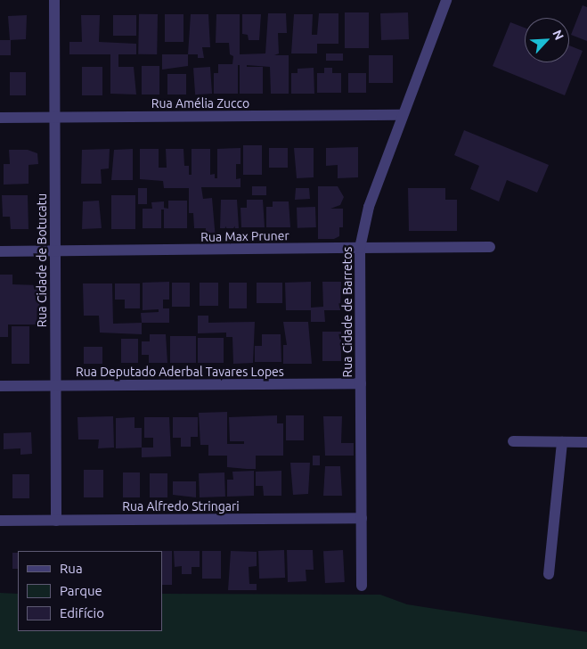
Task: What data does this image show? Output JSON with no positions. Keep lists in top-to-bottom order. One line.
{"streets":{"street":["Rua Amélia Zucco","Rua Max Pruner","Rua Cidade de Botucatu","Rua Cidade de Barretos","Rua Deputado Aderbal Tavares Lopes","Rua Alfredo Stringari"]},"crossings":[["Rua Amélia Zucco","Rua Cidade de Botucatu"],["Rua Amélia Zucco","Rua Cidade de Barretos"],["Rua Max Pruner","Rua Cidade de Botucatu"],["Rua Max Pruner","Rua Cidade de Barretos"],["Rua Cidade de Botucatu","Rua Deputado Aderbal Tavares Lopes"],["Rua Cidade de Botucatu","Rua Alfredo Stringari"],["Rua Cidade de Barretos","Rua Deputado Aderbal Tavares Lopes"],["Rua Cidade de Barretos","Rua Alfredo Stringari"]],"legend":["Rua","Parque","Edifício"],"north":"top right"}
